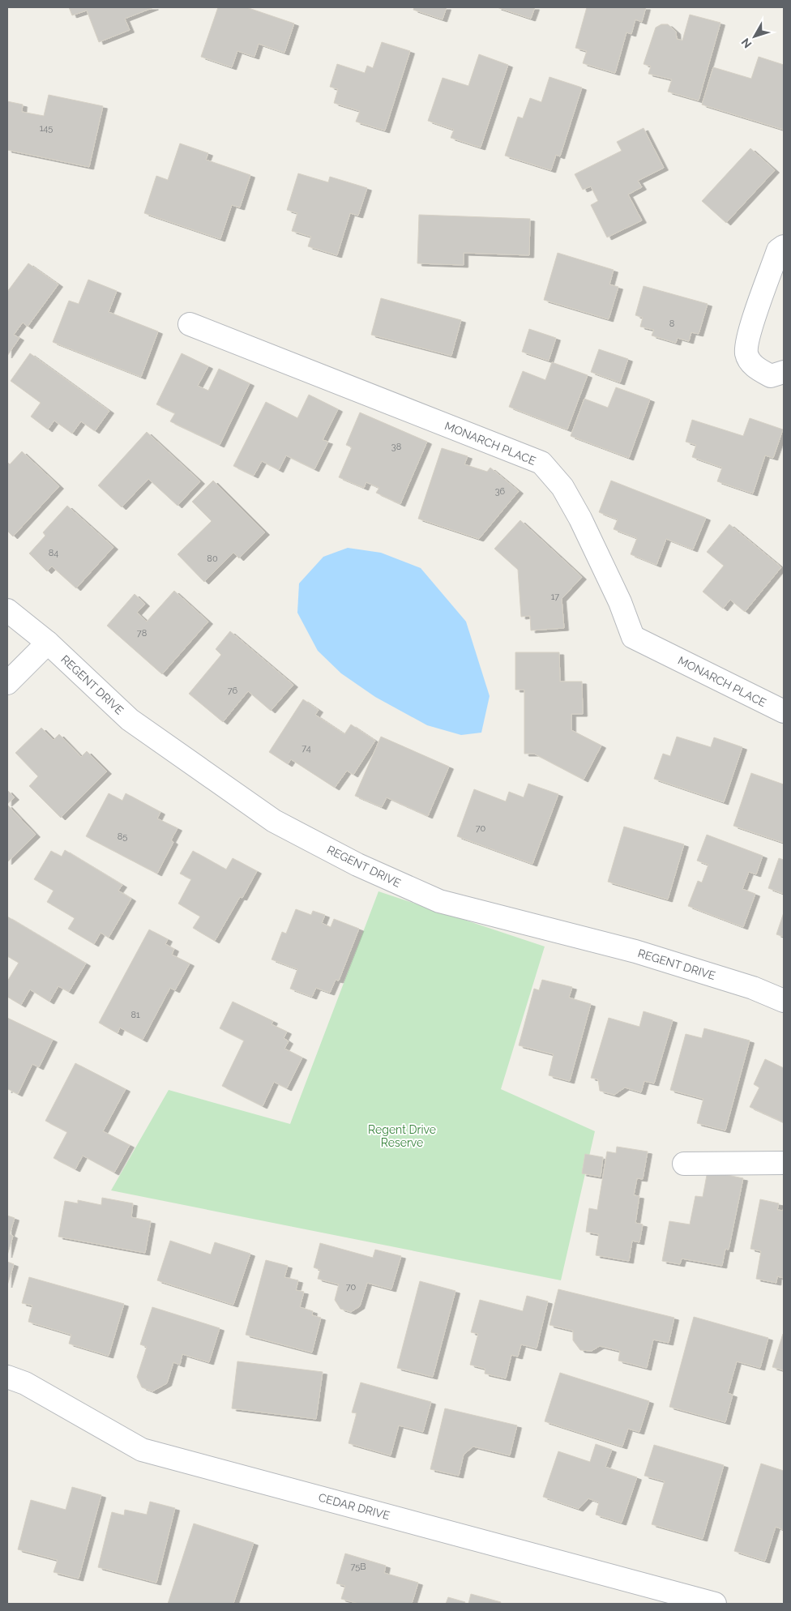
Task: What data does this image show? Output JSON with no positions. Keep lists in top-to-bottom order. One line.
{"streets":{"street":["MONARCH PLACE","REGENT DRIVE","CEDAR DRIVE"]},"parks":["Regent Drive Reserve"],"house_numbers":["145","8","38","36","84","80","17","78","76","74","70","85","81","70","75B"],"north":"bottom left"}
